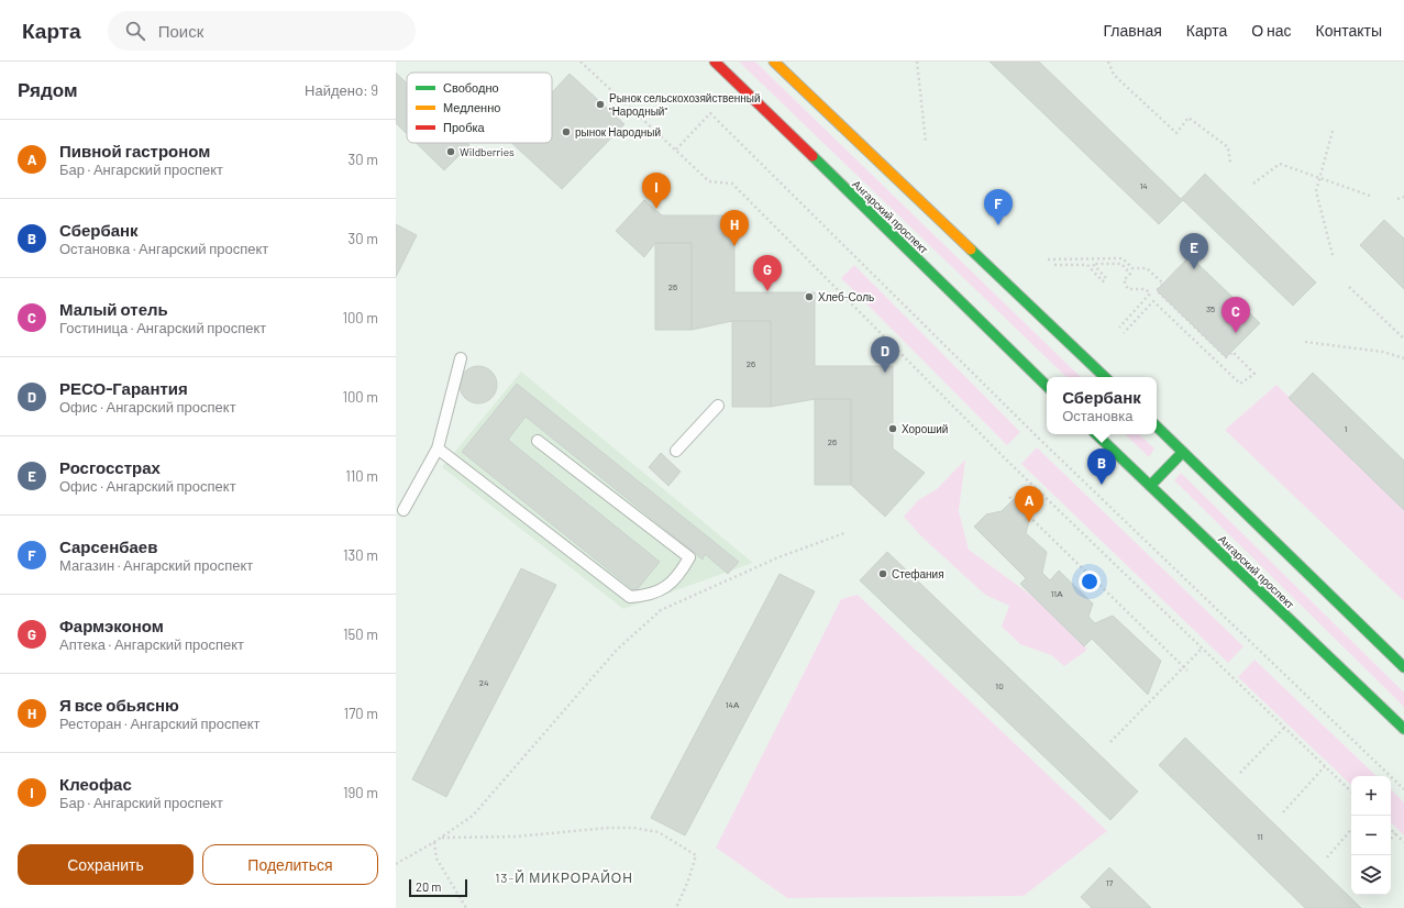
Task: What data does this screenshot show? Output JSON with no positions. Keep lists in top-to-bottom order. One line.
{"streets":{"street":["Ангарский проспект"]},"districts":["13-Й МИКРОРАЙОН"],"places":["Рынок сельскохозяйственный \"Народный\"","рынок Народный","Wildberries","Хлеб-Соль","Хороший","Стефания"],"house_numbers":["14","26","35","26","1","26","11А","24","10","14А","11","17"],"legend":["Свободно","Медленно","Пробка"],"scale_bar":"20 m","page":{"header":"Карта","search":"Поиск","nav":["Главная","Карта","О нас","Контакты"],"heading":["Рядом","Найдено: 9"],"list":[{"mark":"A","name":"Пивной гастроном","note":"Бар · Ангарский проспект","value":"30 m"},{"mark":"B","name":"Сбербанк","note":"Остановка · Ангарский проспект","value":"30 m"},{"mark":"C","name":"Малый отель","note":"Гостиница · Ангарский проспект","value":"100 m"},{"mark":"D","name":"РЕСО-Гарантия","note":"Офис · Ангарский проспект","value":"100 m"},{"mark":"E","name":"Росгосстрах","note":"Офис · Ангарский проспект","value":"110 m"},{"mark":"F","name":"Сарсенбаев","note":"Магазин · Ангарский проспект","value":"130 m"},{"mark":"G","name":"Фармэконом","note":"Аптека · Ангарский проспект","value":"150 m"},{"mark":"H","name":"Я все обьясню","note":"Ресторан · Ангарский проспект","value":"170 m"},{"mark":"I","name":"Клеофас","note":"Бар · Ангарский проспект","value":"190 m"}],"pins":["I","F","H","E","G","C","D","B","A"],"popup":["Сбербанк","Остановка"],"map_buttons":["+","−"],"buttons":["Сохранить","Поделиться"],"scale":"20 m"}}
